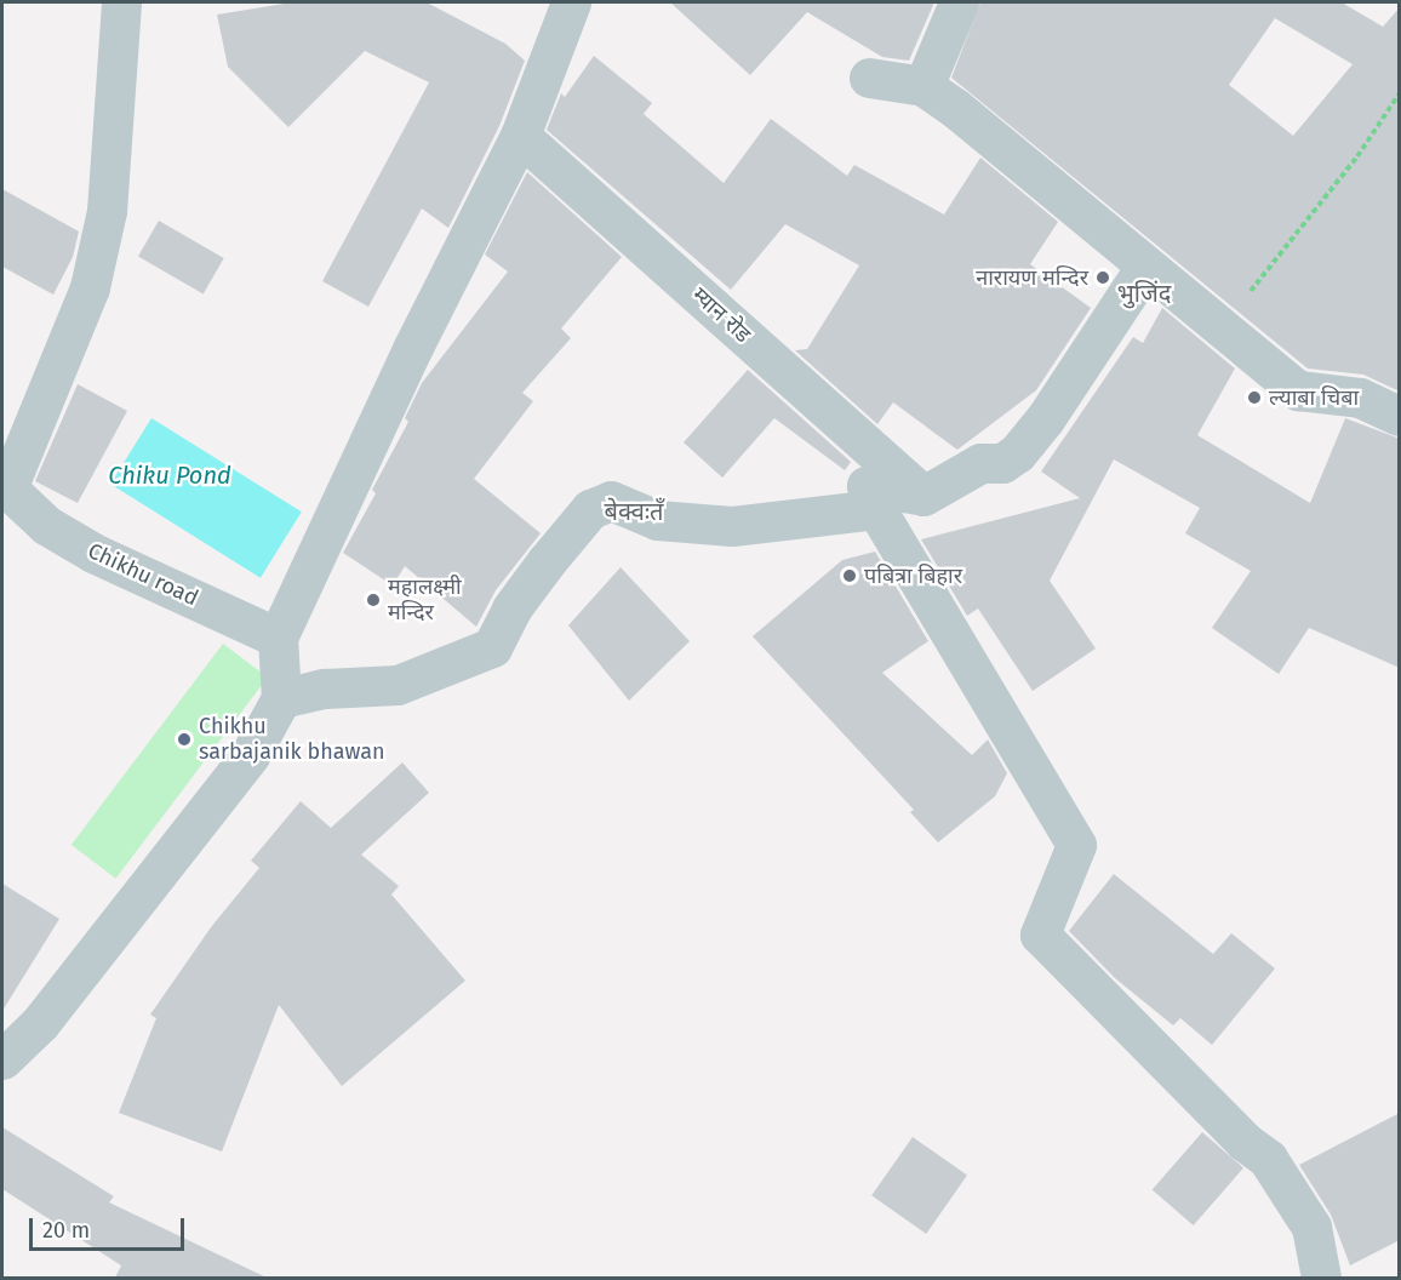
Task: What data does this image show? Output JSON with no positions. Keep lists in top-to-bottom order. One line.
{"streets":{"street":["म्यान रोड","Chikhu road"]},"districts":["भुजिंद","बेक्वःतँ"],"water":["Chiku Pond"],"places":["नारायण मन्दिर","ल्याबा चिबा","पबित्रा बिहार","महालक्ष्मी मन्दिर","Chikhu sarbajanik bhawan"],"scale_bar":"20 m"}
